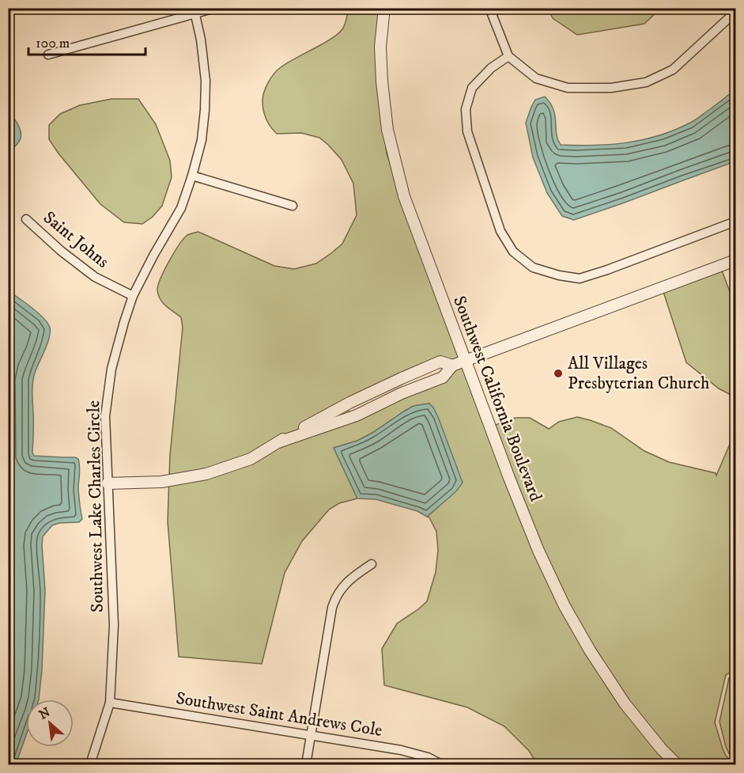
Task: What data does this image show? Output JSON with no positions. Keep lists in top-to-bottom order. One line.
{"streets":{"street":["Saint Johns","Southwest California Boulevard","Southwest Lake Charles Circle","Southwest Saint Andrews Cole"]},"crossings":[["Saint Johns","Southwest Lake Charles Circle"],["Southwest Lake Charles Circle","Southwest Saint Andrews Cole"]],"places":["All Villages Presbyterian Church"],"scale_bar":"100 m","north":"top left"}
